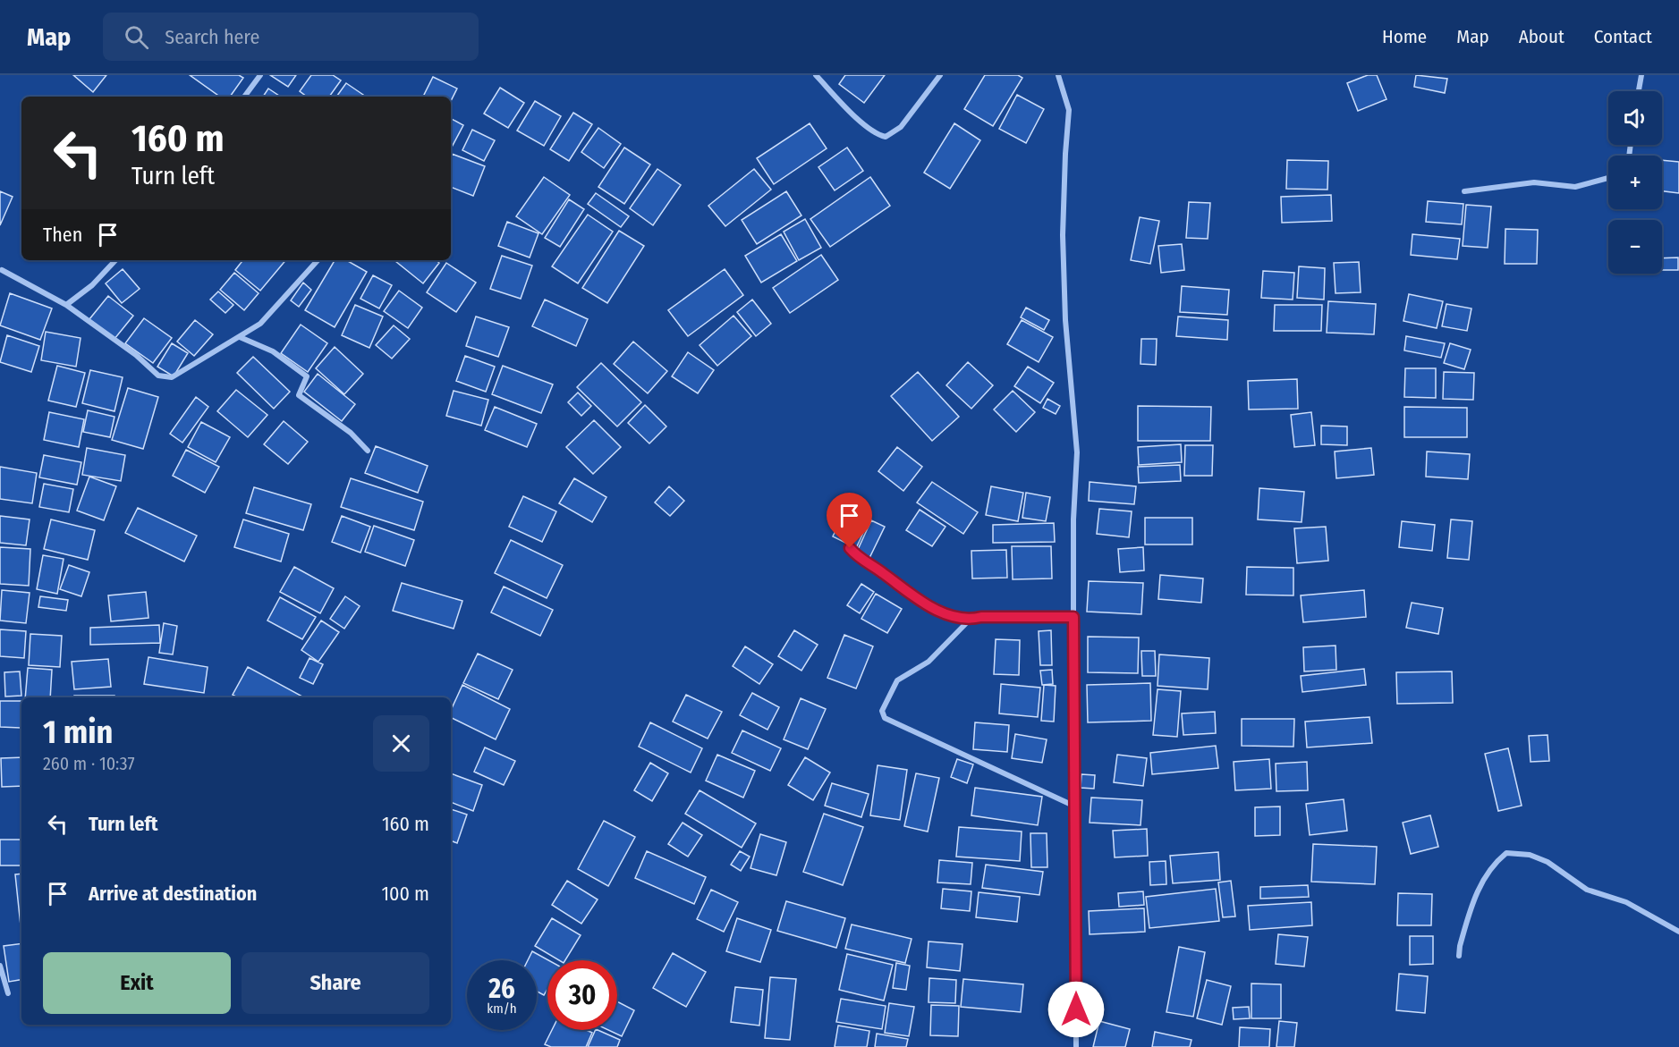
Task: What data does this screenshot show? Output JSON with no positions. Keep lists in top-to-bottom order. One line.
{"page":{"header":"Map","search":"Search here","nav":["Home","Map","About","Contact"],"map_buttons":["+","−"],"turn":["160 m","Turn left"],"then":"Then","heading":["1 min","260 m · 10:37"],"list":[{"name":"Turn left","value":"160 m"},{"name":"Arrive at destination","value":"100 m"}],"buttons":["Exit","Share"],"speed":"26 km/h","limit":"30"}}
